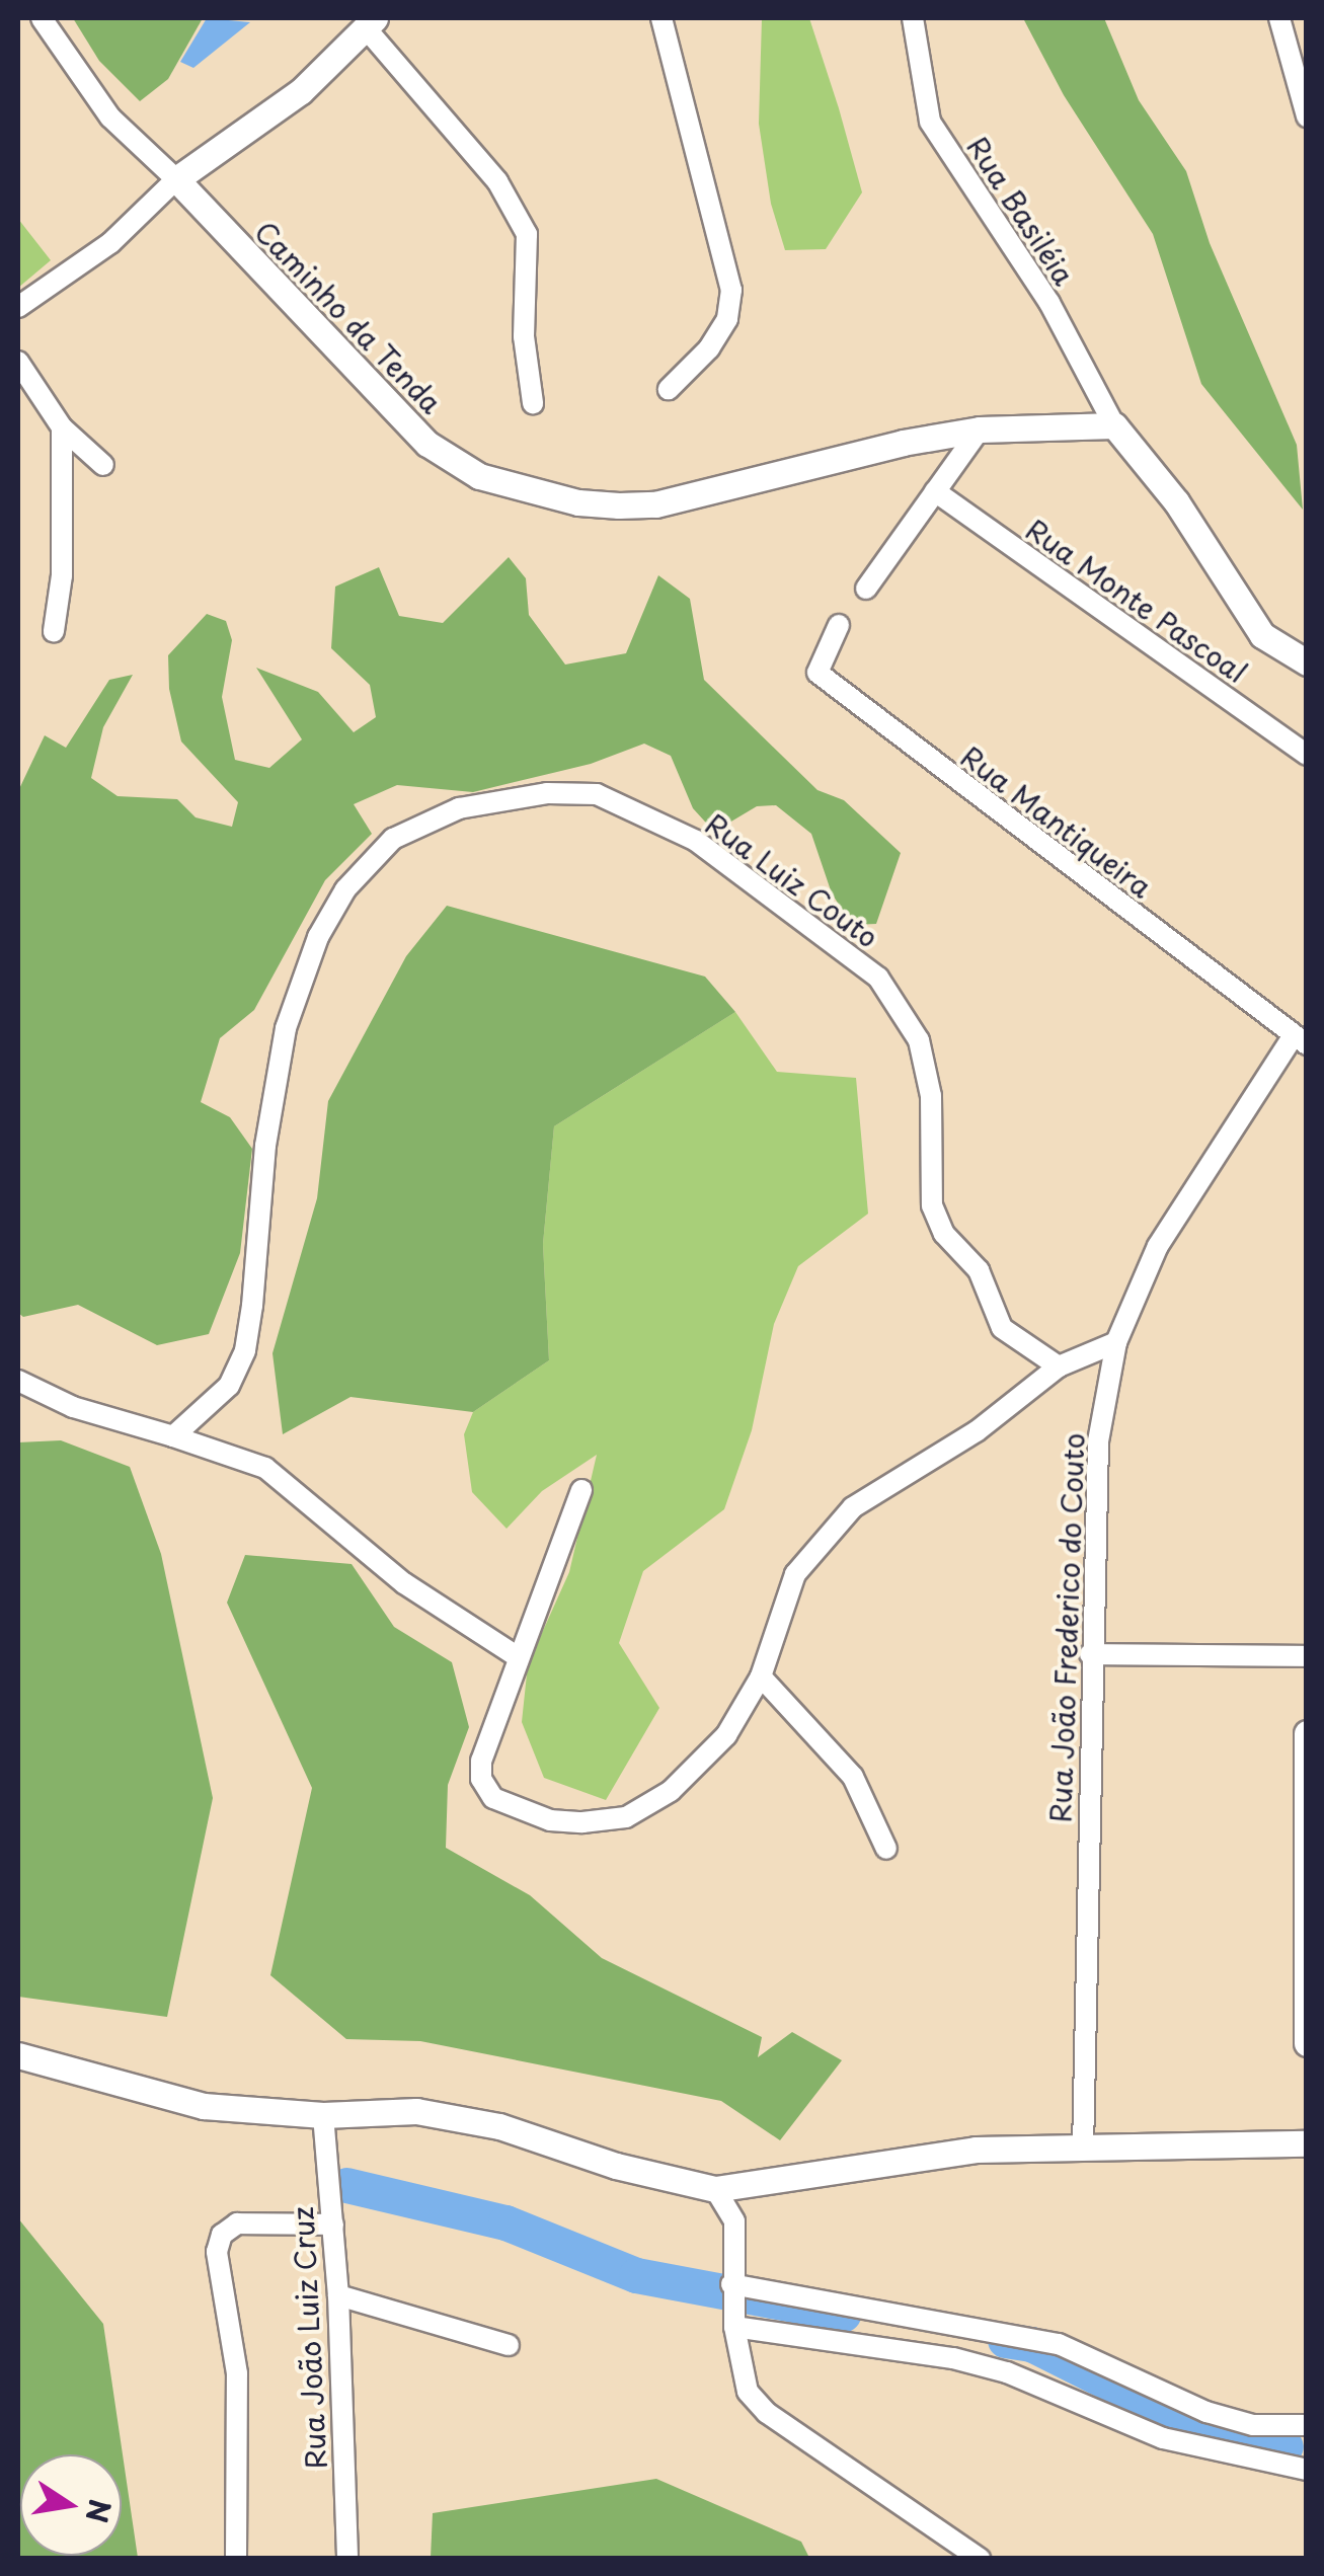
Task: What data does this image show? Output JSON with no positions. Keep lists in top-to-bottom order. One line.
{"streets":{"street":["Rua Basiléia","Caminho da Tenda","Rua Monte Pascoal","Rua Mantiqueira","Rua Luiz Couto","Rua João Frederico do Couto","Rua João Luiz Cruz"]},"crossings":[["Rua Basiléia","Caminho da Tenda"],["Rua Mantiqueira","Rua João Frederico do Couto"]],"north":"right"}
